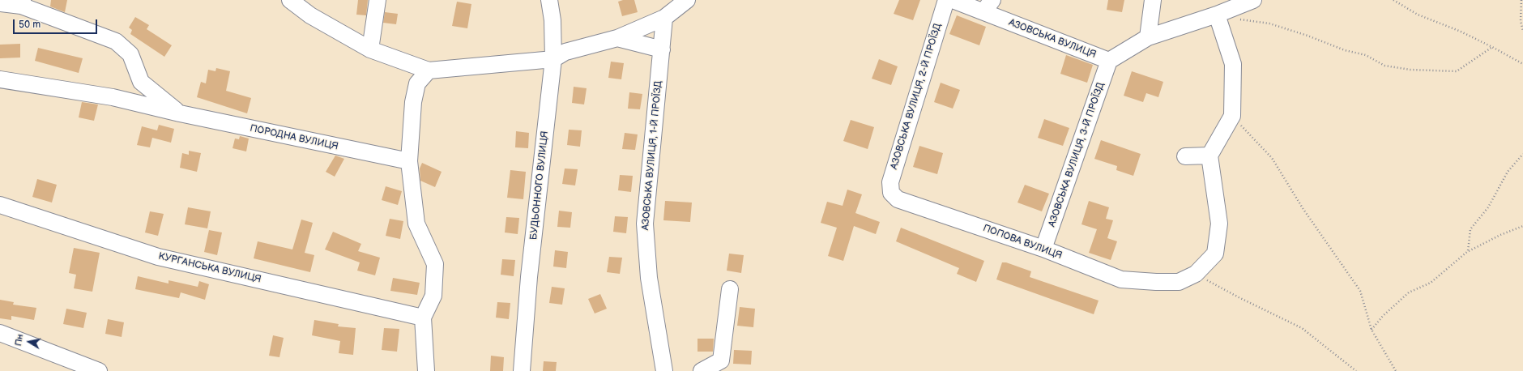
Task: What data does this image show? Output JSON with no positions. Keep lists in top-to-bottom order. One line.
{"streets":{"street":["АЗОВСЬКА ВУЛИЦЯ","АЗОВСЬКА ВУЛИЦЯ, 2-Й ПРОЇЗД","ПОРОДНА ВУЛИЦЯ","АЗОВСЬКА ВУЛИЦЯ, 3-Й ПРОЇЗД","АЗОВСЬКА ВУЛИЦЯ, 1-Й ПРОЇЗД","БУДЬОННОГО ВУЛИЦЯ","ПОПОВА ВУЛИЦЯ","КУРГАНСЬКА ВУЛИЦЯ"]},"crossings":[["АЗОВСЬКА ВУЛИЦЯ","АЗОВСЬКА ВУЛИЦЯ, 3-Й ПРОЇЗД"],["АЗОВСЬКА ВУЛИЦЯ, 2-Й ПРОЇЗД","ПОПОВА ВУЛИЦЯ"],["АЗОВСЬКА ВУЛИЦЯ, 3-Й ПРОЇЗД","ПОПОВА ВУЛИЦЯ"]],"scale_bar":"50 m","north":"left"}
